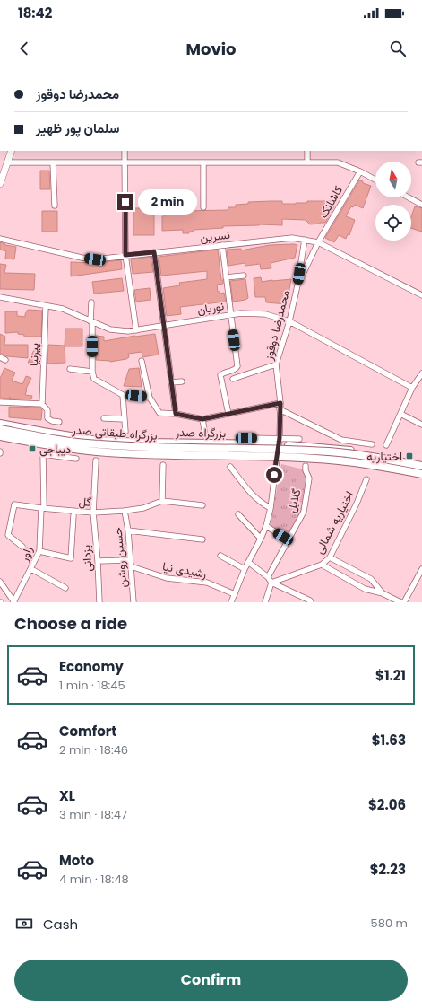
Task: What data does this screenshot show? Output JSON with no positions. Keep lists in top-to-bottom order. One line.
{"streets":{"highway":["بزرگراه طبقاتی صدر","بزرگراه صدر"],"street":["کاشانک","نسرین","نوریان","محمدرضا دوقوز","پیرنیا","گلایل","گل","اختیاریه شمالی","زاور","حسین روشن","یزدانی","رشیدی نیا"]},"crossings":[["کاشانک","نسرین"],["کاشانک","محمدرضا دوقوز"],["نسرین","محمدرضا دوقوز"],["نوریان","محمدرضا دوقوز"],["نوریان","پیرنیا"],["محمدرضا دوقوز","رشیدی نیا"],["بزرگراه طبقاتی صدر","بزرگراه صدر"],["گل","زاور"],["گل","حسین روشن"],["گل","یزدانی"],["حسین روشن","رشیدی نیا"]],"places":{"transit":["دیباجی","اختیاریه"]},"north":"top","page":{"status":"18:42","header":"Movio","banner":["محمدرضا دوقوز","سلمان پور ظهیر"],"bubble":"2 min","heading":"Choose a ride","list":[{"name":"Economy","note":"1 min · 18:45","value":"$1.21"},{"name":"Comfort","note":"2 min · 18:46","value":"$1.63"},{"name":"XL","note":"3 min · 18:47","value":"$2.06"},{"name":"Moto","note":"4 min · 18:48","value":"$2.23"}],"pay":["Cash","580 m"],"buttons":"Confirm"}}
